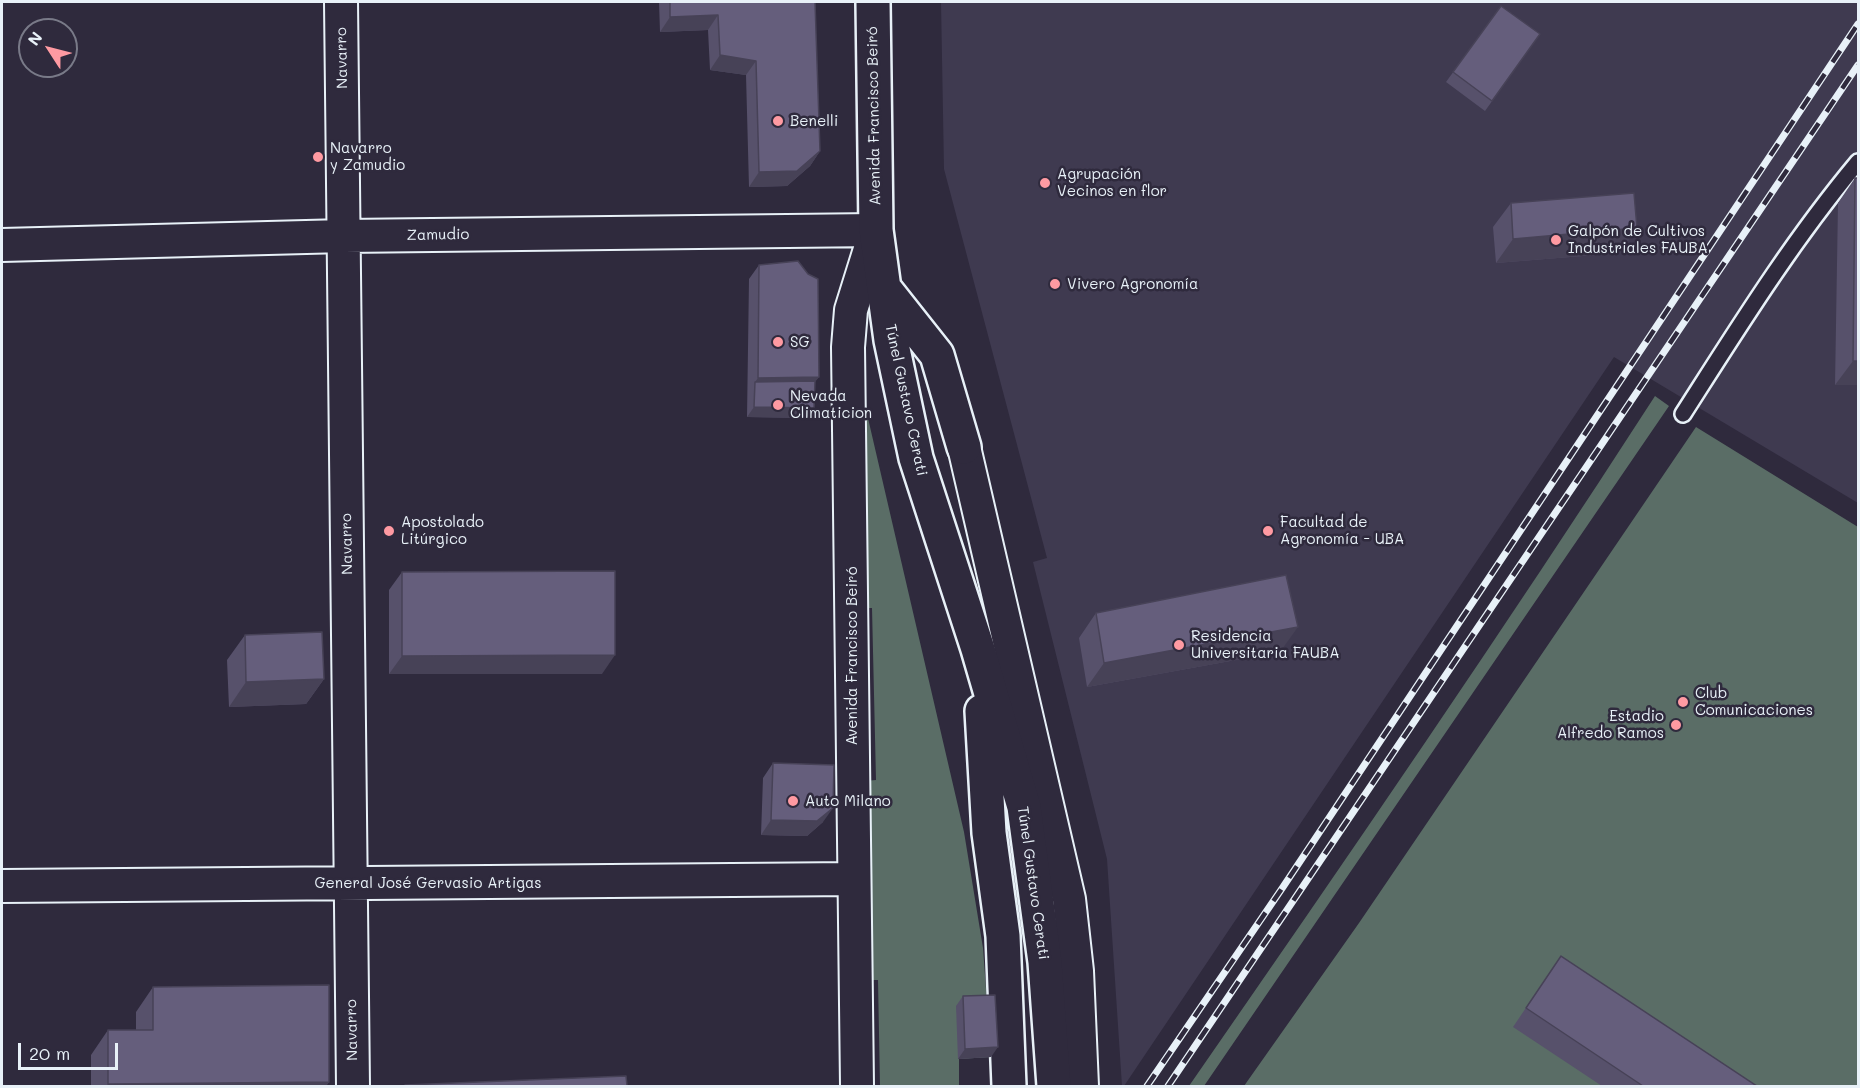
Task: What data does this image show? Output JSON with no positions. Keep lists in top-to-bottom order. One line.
{"streets":{"main road":["Avenida Francisco Beiró","Túnel Gustavo Cerati"],"street":["Navarro","Zamudio","General José Gervasio Artigas"]},"crossings":[["Navarro","Zamudio"],["Navarro","General José Gervasio Artigas"],["Avenida Francisco Beiró","Zamudio"],["Avenida Francisco Beiró","Túnel Gustavo Cerati"],["Avenida Francisco Beiró","General José Gervasio Artigas"]],"places":["Benelli","Navarro y Zamudio","Agrupación Vecinos en flor","Galpón de Cultivos Industriales FAUBA","Vivero Agronomía","SG","Nevada Climaticion","Apostolado Litúrgico","Facultad de Agronomía - UBA","Residencia Universitaria FAUBA","Club Comunicaciones","Estadio Alfredo Ramos","Auto Milano"],"scale_bar":"20 m","north":"top left"}
